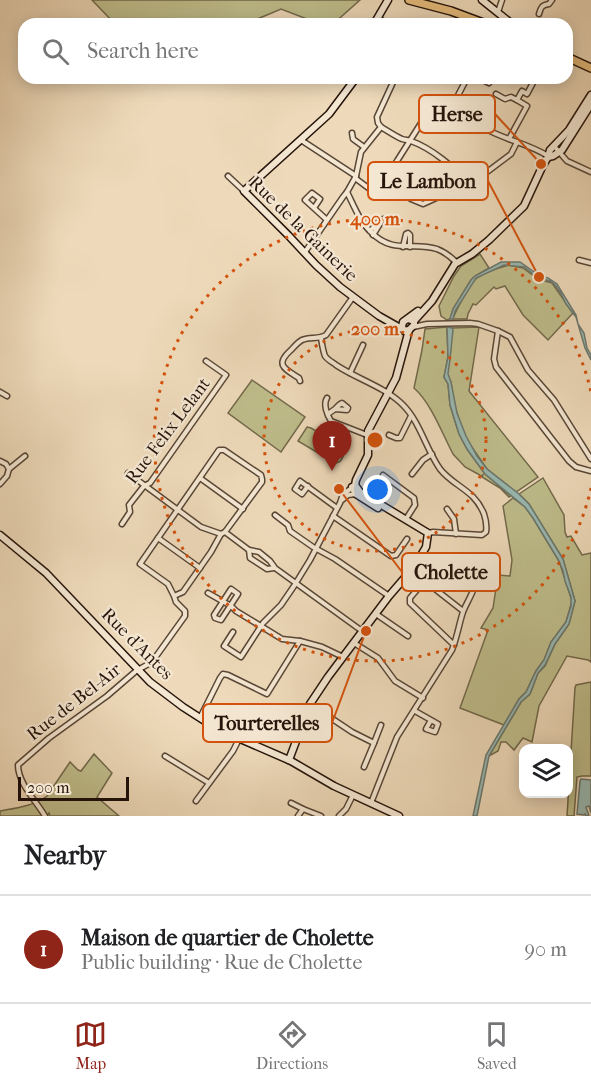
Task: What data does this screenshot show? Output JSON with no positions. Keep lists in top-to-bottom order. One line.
{"streets":{"street":["Rue de la Gainerie","Rue Felix Lelant","Rue d'Antes","Rue de Bel-Air"]},"crossings":[["Rue d'Antes","Rue de Bel-Air"]],"places":["Herse","Le Lambon","Cholette","Tourterelles"],"scale_bar":"200 m","page":{"search":"Search here","pins":"1","scale":"200 m","heading":"Nearby","list":[{"mark":"1","name":"Maison de quartier de Cholette","note":"Public building · Rue de Cholette","value":"90 m"}],"nav":["Map","Directions","Saved"]},"rings":["400 m","200 m"]}
